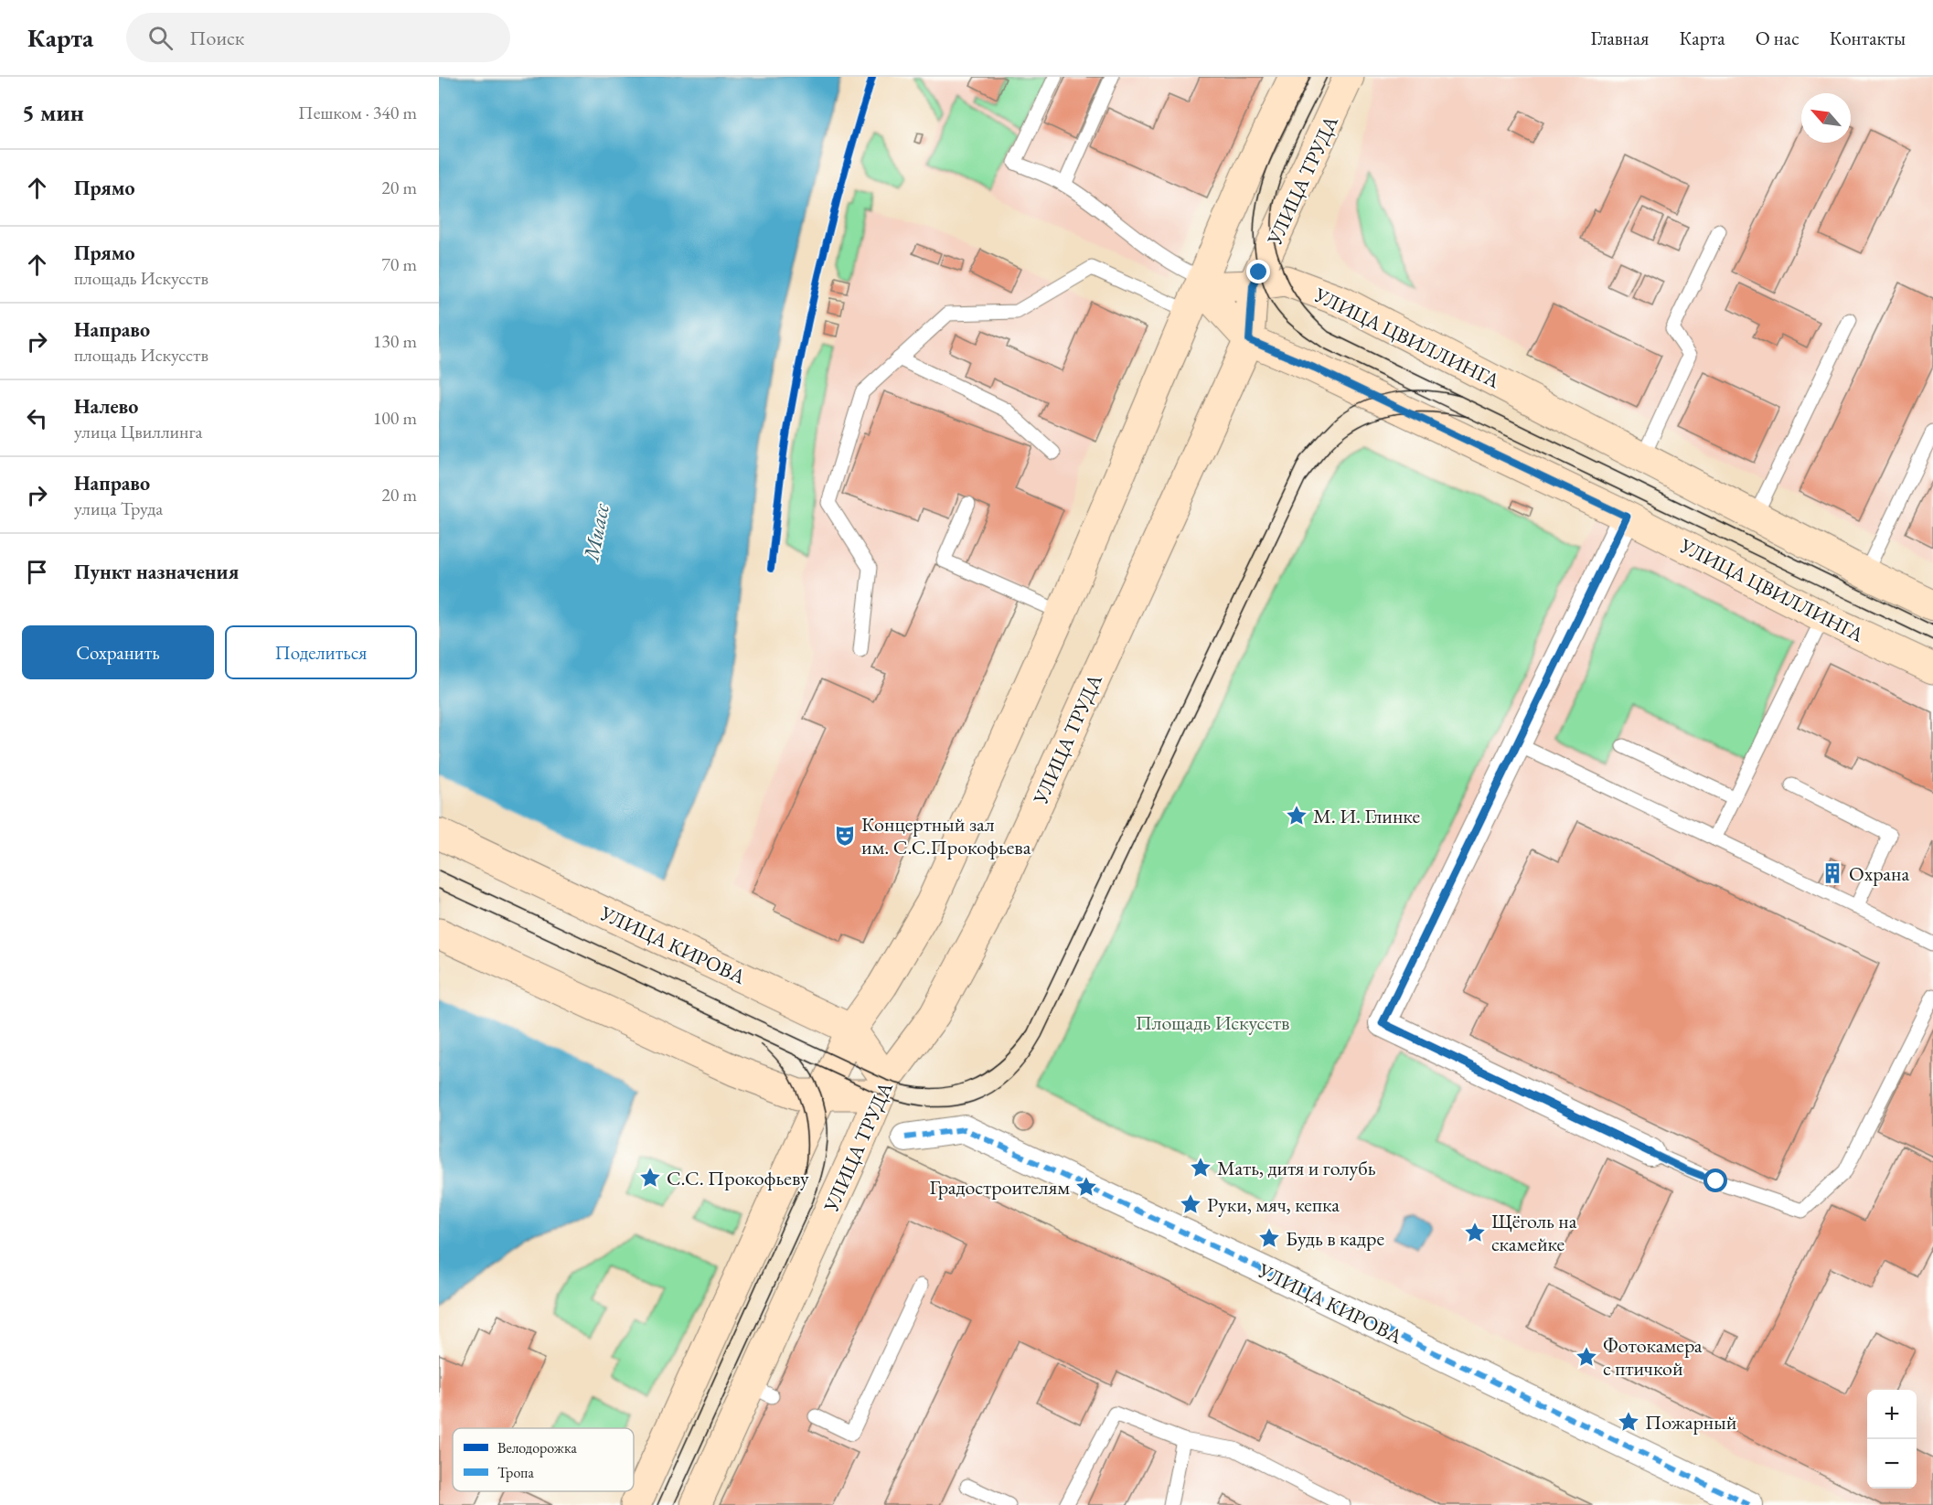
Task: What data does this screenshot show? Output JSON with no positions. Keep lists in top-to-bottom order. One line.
{"streets":{"main road":["УЛИЦА ТРУДА","УЛИЦА ЦВИЛЛИНГА","УЛИЦА КИРОВА"]},"crossings":[["УЛИЦА ТРУДА","УЛИЦА ЦВИЛЛИНГА"],["УЛИЦА ТРУДА","УЛИЦА КИРОВА"]],"water":["Миасс"],"parks":["Площадь Искусств"],"places":{"place":["М. И. Глинке","Мать, дитя и голубь","С.С. Прокофьеву","Градостроителям","Руки, мяч, кепка","Щёголь на скамейке","Будь в кадре","Фотокамера с птичкой","Пожарный"],"theatre":["Концертный зал им. С.С.Прокофьева"],"building":["Охрана"]},"legend":["Велодорожка","Тропа"],"north":"top left","page":{"header":"Карта","search":"Поиск","nav":["Главная","Карта","О нас","Контакты"],"heading":["5 мин","Пешком · 340 m"],"list":[["Прямо","20 m"],["Прямо","площадь Искусств","70 m"],["Направо","площадь Искусств","130 m"],["Налево","улица Цвиллинга","100 m"],["Направо","улица Труда","20 m"],"Пункт назначения"],"buttons":["Сохранить","Поделиться"],"map_buttons":["+","−"]}}
